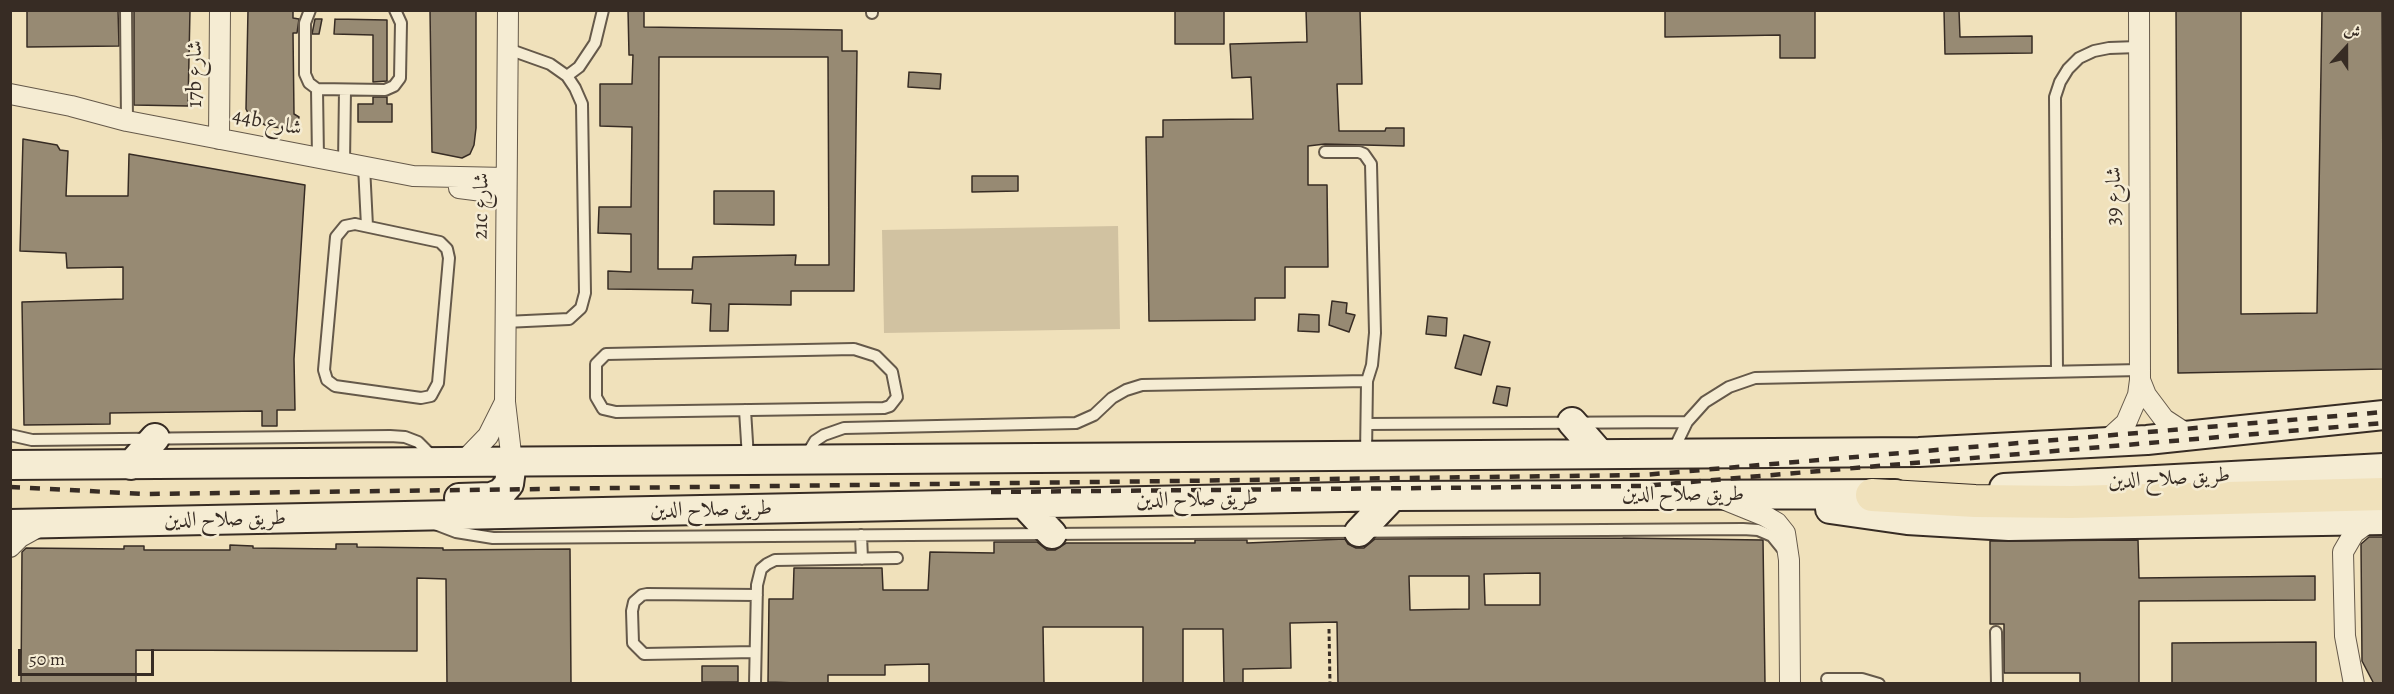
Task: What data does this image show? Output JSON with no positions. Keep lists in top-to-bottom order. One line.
{"streets":{"main road":["طريق صلاح الدين"],"street":["17b شارع","44b شارع","شارع 39","21c شارع"]},"crossings":[["17b شارع","44b شارع"],["44b شارع","21c شارع"],["شارع 39","طريق صلاح الدين"],["21c شارع","طريق صلاح الدين"]],"scale_bar":"50 m","north":"top"}
